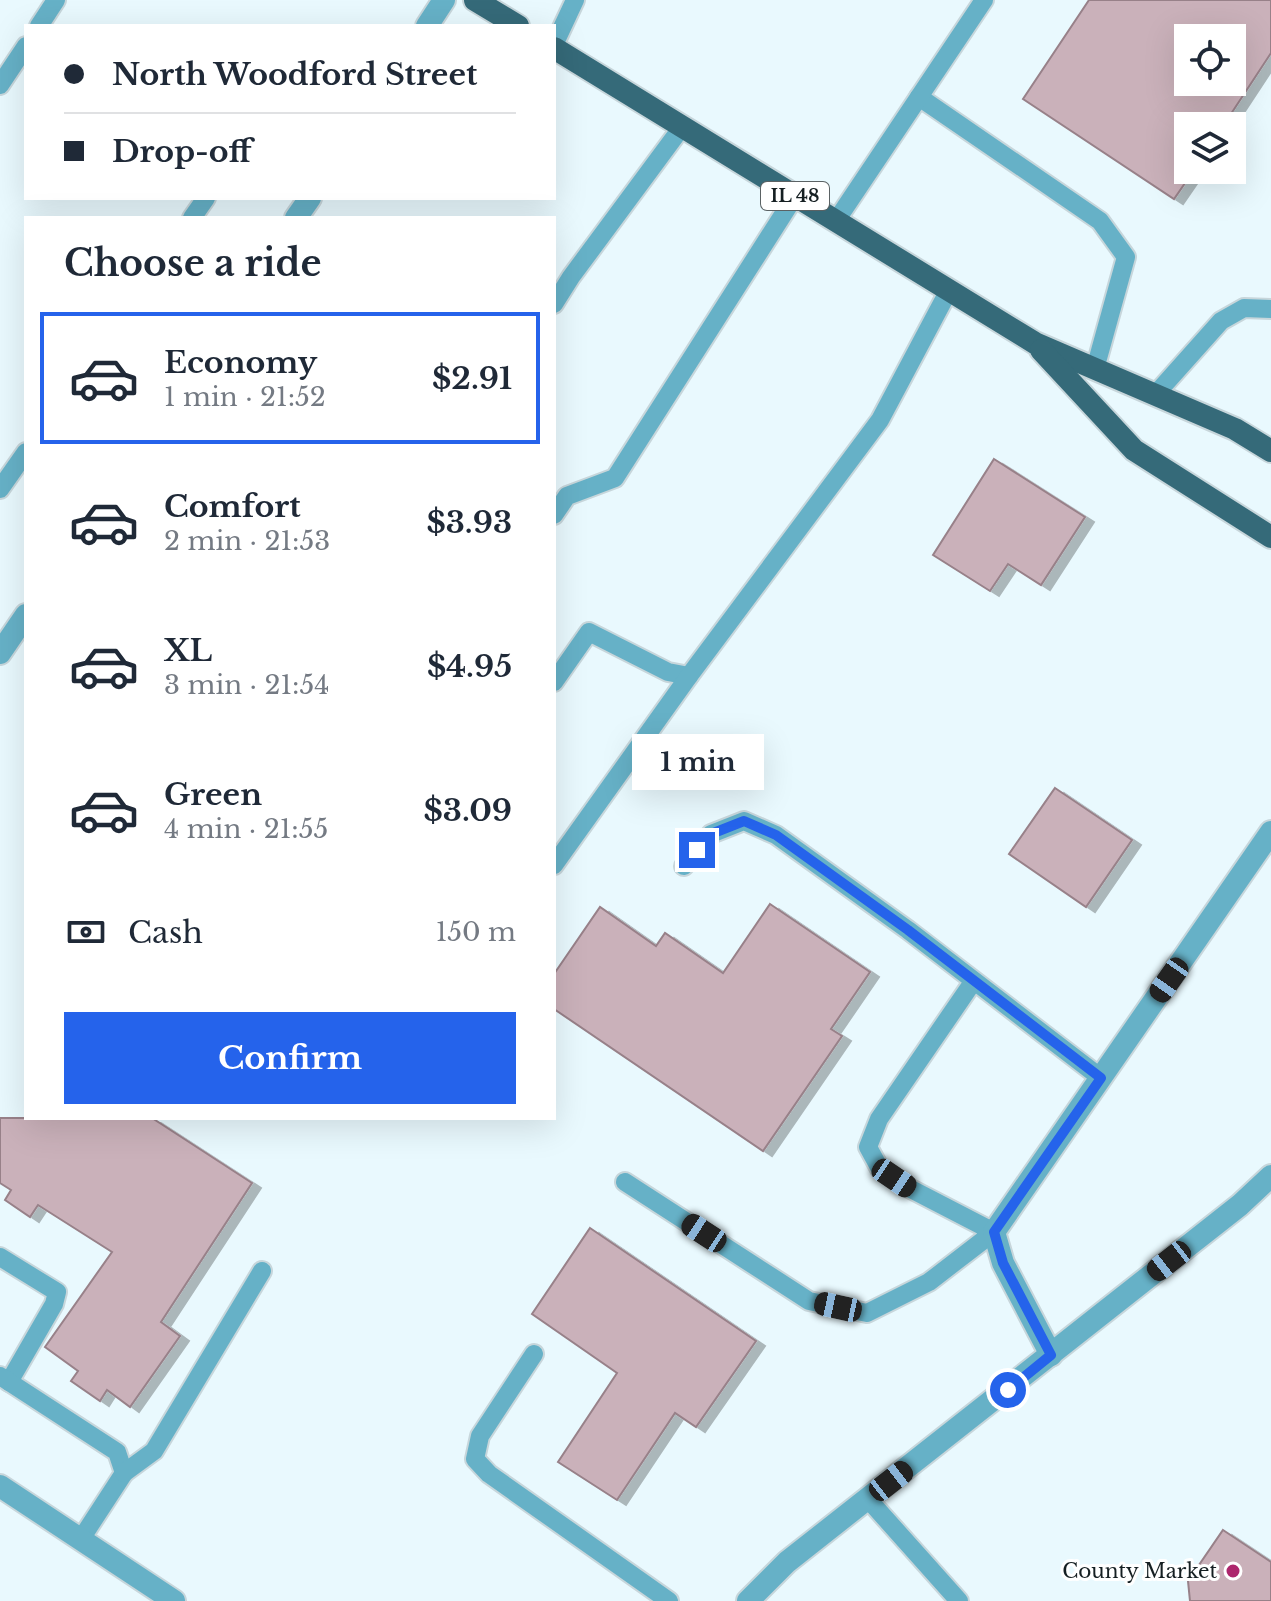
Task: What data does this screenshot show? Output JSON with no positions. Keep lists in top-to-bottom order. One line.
{"streets":{"main road":["IL 48"]},"places":["County Market"],"page":{"banner":["North Woodford Street","Drop-off"],"heading":"Choose a ride","list":[{"name":"Economy","note":"1 min · 21:52","value":"$2.91"},{"name":"Comfort","note":"2 min · 21:53","value":"$3.93"},{"name":"XL","note":"3 min · 21:54","value":"$4.95"},{"name":"Green","note":"4 min · 21:55","value":"$3.09"}],"bubble":"1 min","pay":["Cash","150 m"],"buttons":"Confirm"}}
